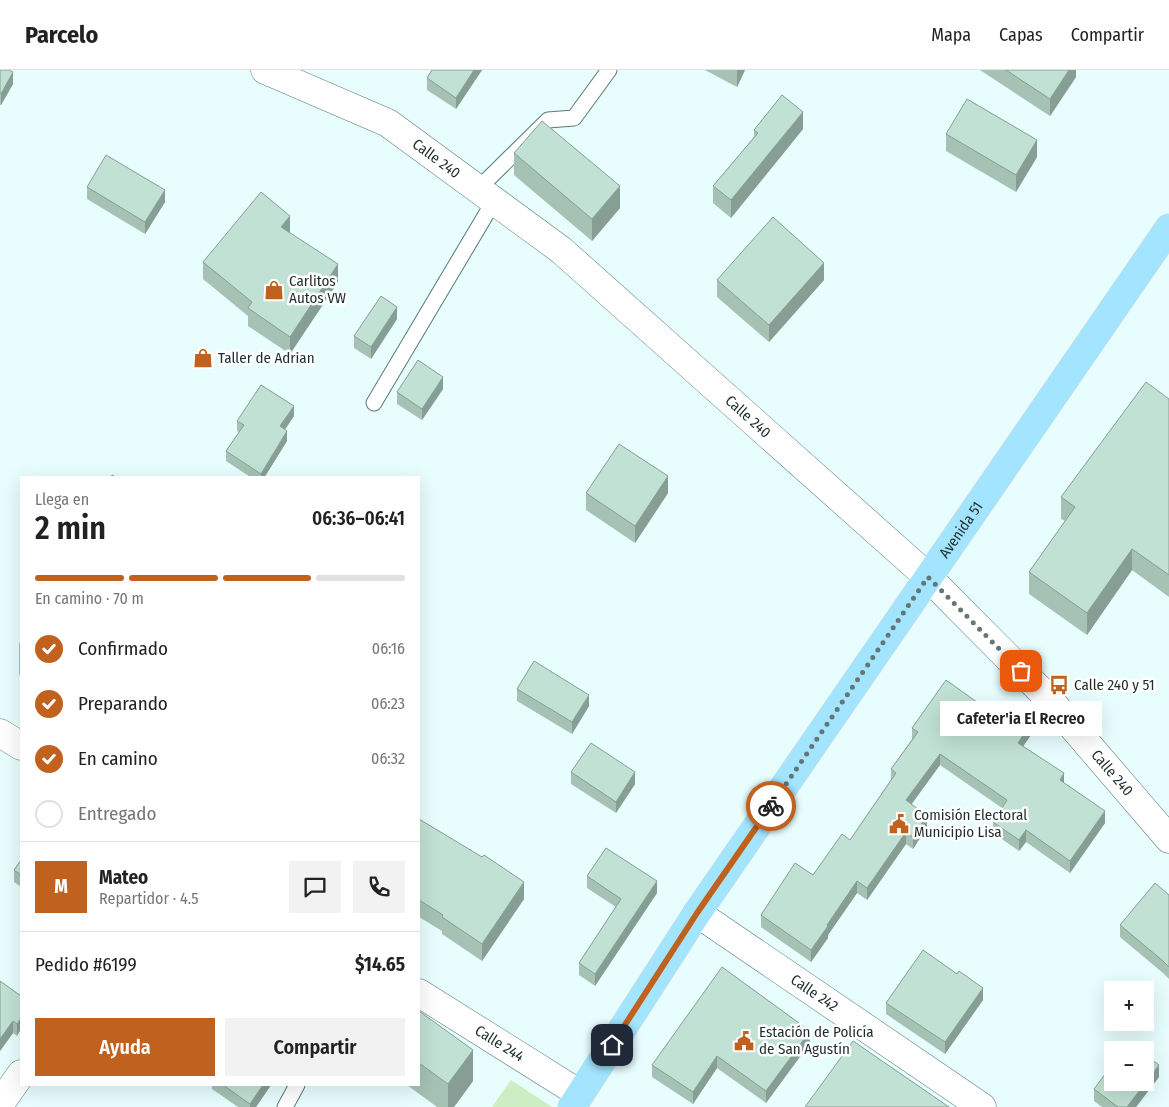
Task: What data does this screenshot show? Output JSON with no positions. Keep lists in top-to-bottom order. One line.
{"streets":{"main road":["Avenida 51"],"street":["Calle 240","Calle 242","Calle 244"]},"crossings":[["Calle 240","Avenida 51"],["Avenida 51","Calle 242"],["Avenida 51","Calle 244"]],"places":{"shop":["Carlitos Autos VW","Taller de Adrian"],"other":["Cafeter'ia El Recreo"],"bus stop":["Calle 240 y 51"],"public building":["Comisión Electoral Municipio Lisa","Estación de Policía de San Agustín"]},"page":{"header":"Parcelo","nav":["Mapa","Capas","Compartir"],"heading":["2 min","Llega en","06:36–06:41"],"panel":["Mateo","Repartidor · 4.5","Pedido #6199","$14.65"],"bar":"En camino · 70 m","list":[["Confirmado","06:16"],["Preparando","06:23"],["En camino","06:32"],"Entregado"],"bubble":"Cafeter'ia El Recreo","round":"M","map_buttons":["+","−"],"buttons":["Ayuda","Compartir"]}}
